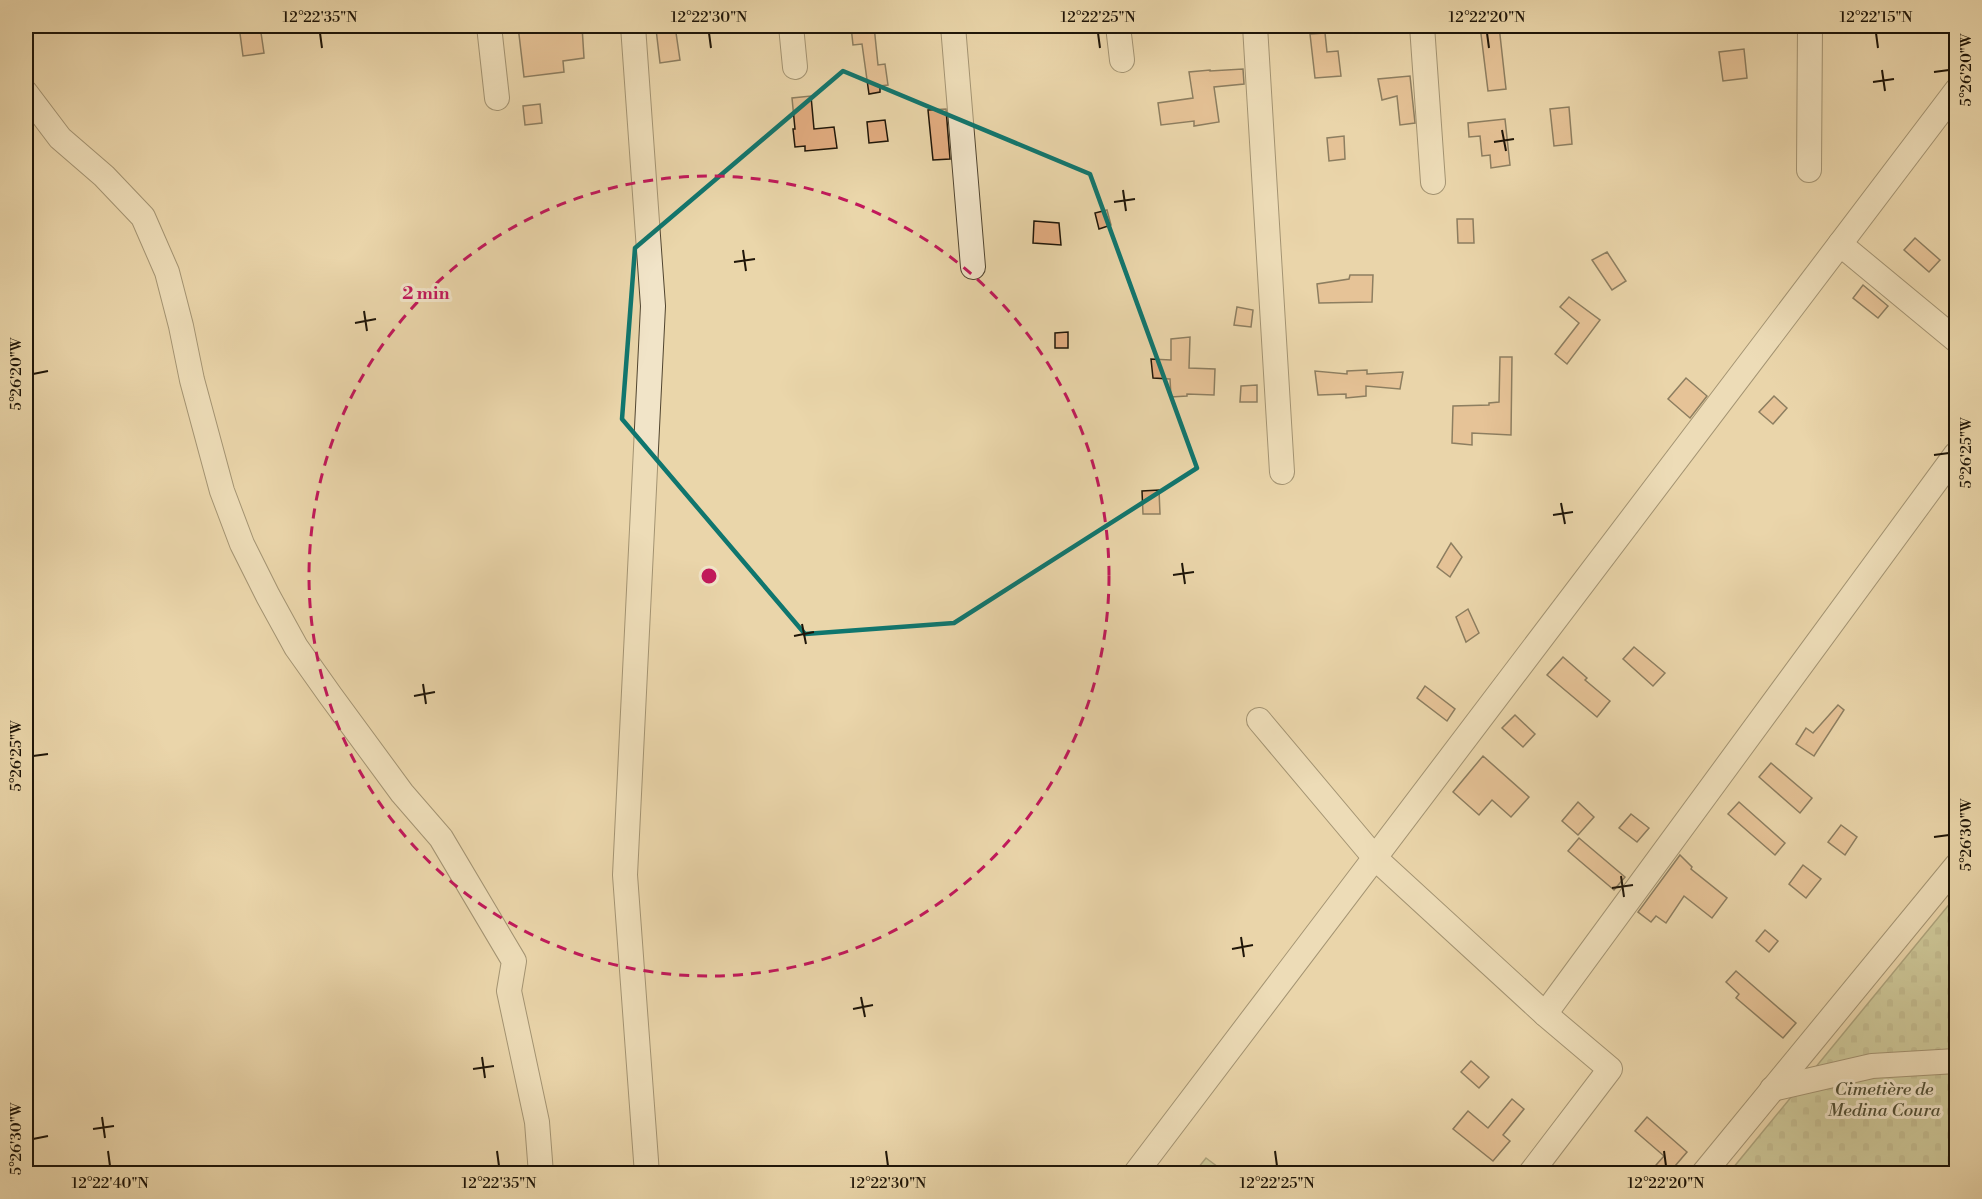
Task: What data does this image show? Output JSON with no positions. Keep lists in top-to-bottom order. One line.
{"parks":["Cimetière de Medina Coura"],"coordinates":["12°22'35\"N","12°22'30\"N","12°22'25\"N","12°22'20\"N","12°22'15\"N","5°26'20\"W","5°26'25\"W","5°26'30\"W","12°22'40\"N"],"rings":["2 min"]}
